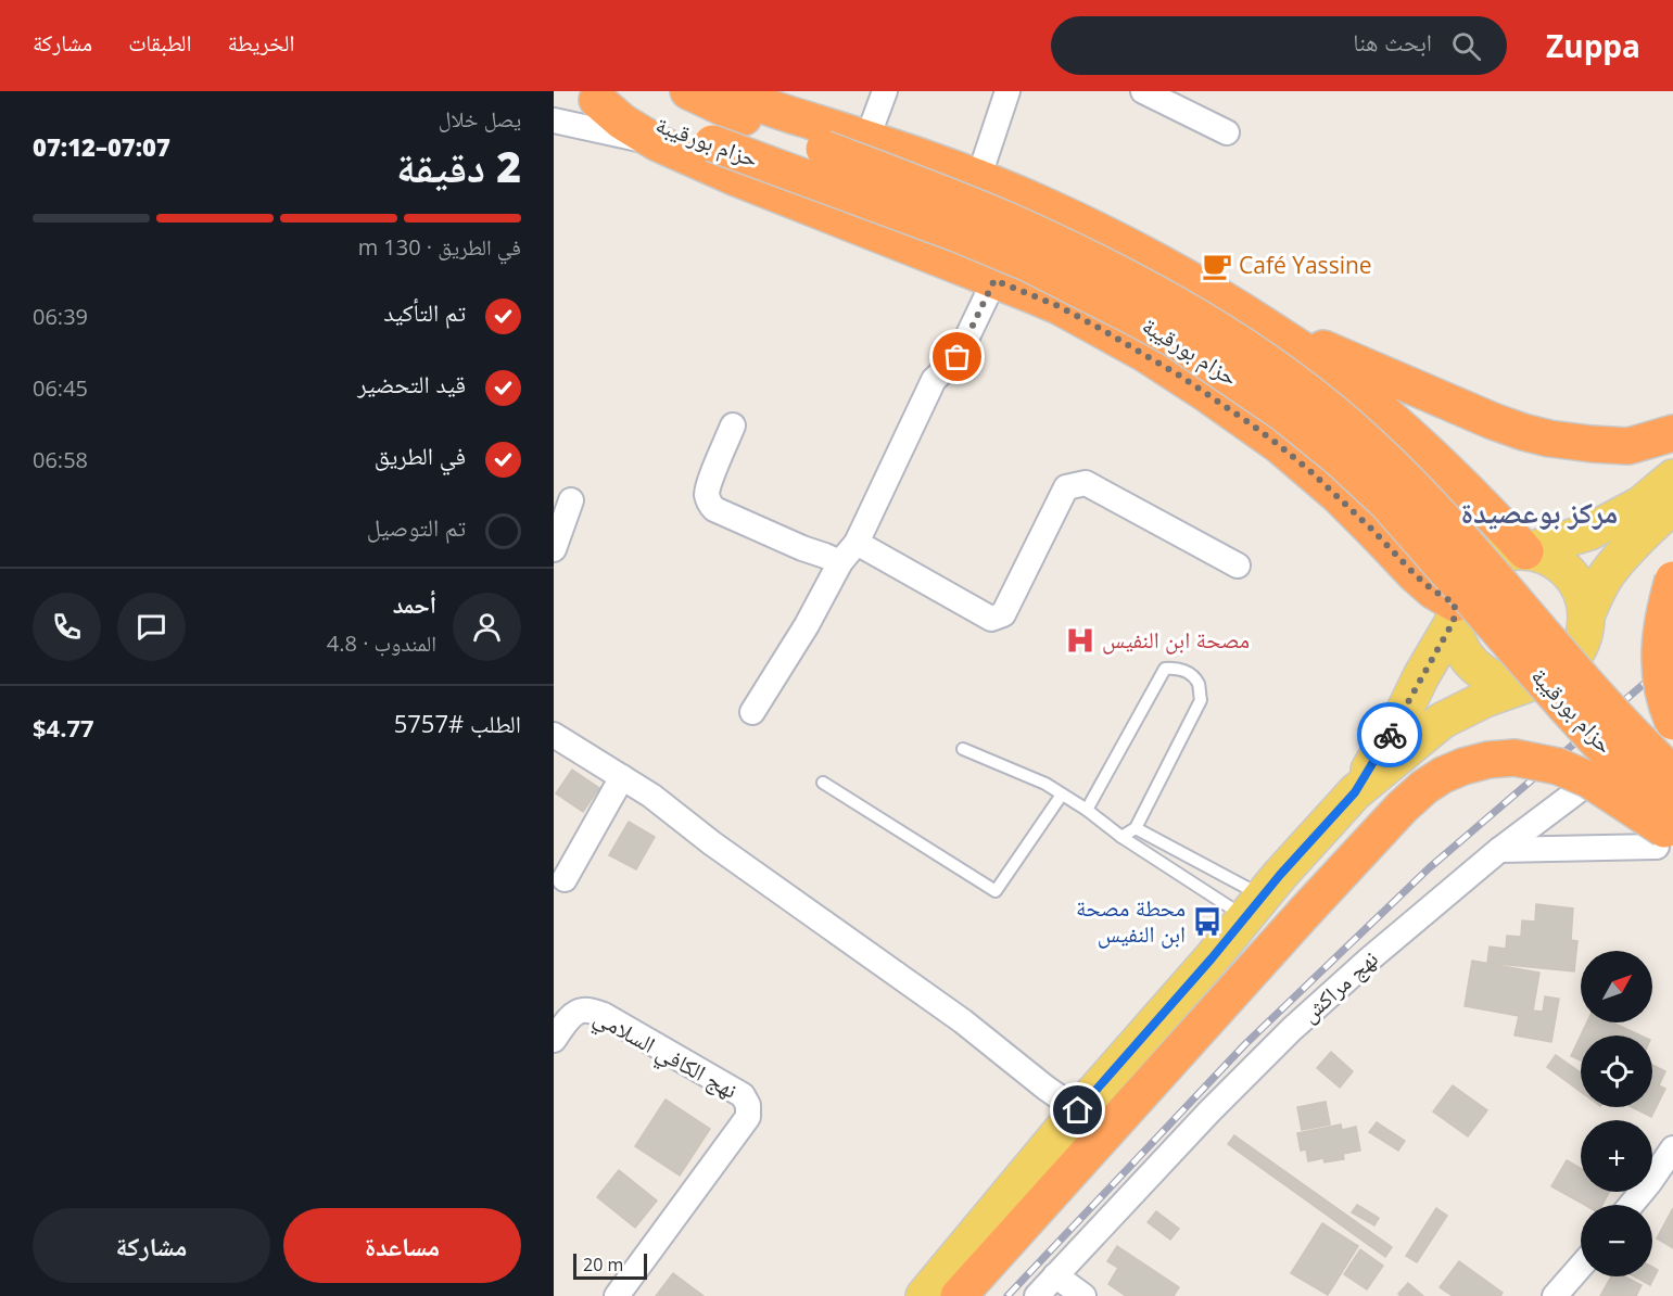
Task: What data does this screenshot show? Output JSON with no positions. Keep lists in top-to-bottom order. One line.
{"streets":{"highway":["حزام بورقيبة"],"street":["نهج مراكش","نهج الكافي السلامي"]},"districts":["مركز بوعصيدة"],"places":{"cafe":["Café Yassine"],"hospital":["مصحة ابن النفيس"],"bus stop":["محطة مصحة ابن النفيس"]},"scale_bar":"20 m","north":"top right","page":{"header":"Zuppa","search":"ابحث هنا","nav":["الخريطة","الطبقات","مشاركة"],"heading":["2 دقيقة","يصل خلال","07:07–07:12"],"panel":["أحمد","المندوب · 4.8","الطلب #5757","$4.77"],"bar":"في الطريق · 130 m","list":[["تم التأكيد","06:39"],["قيد التحضير","06:45"],["في الطريق","06:58"],"تم التوصيل"],"map_buttons":["+","−"],"buttons":["مساعدة","مشاركة"],"scale":"20 m"}}
